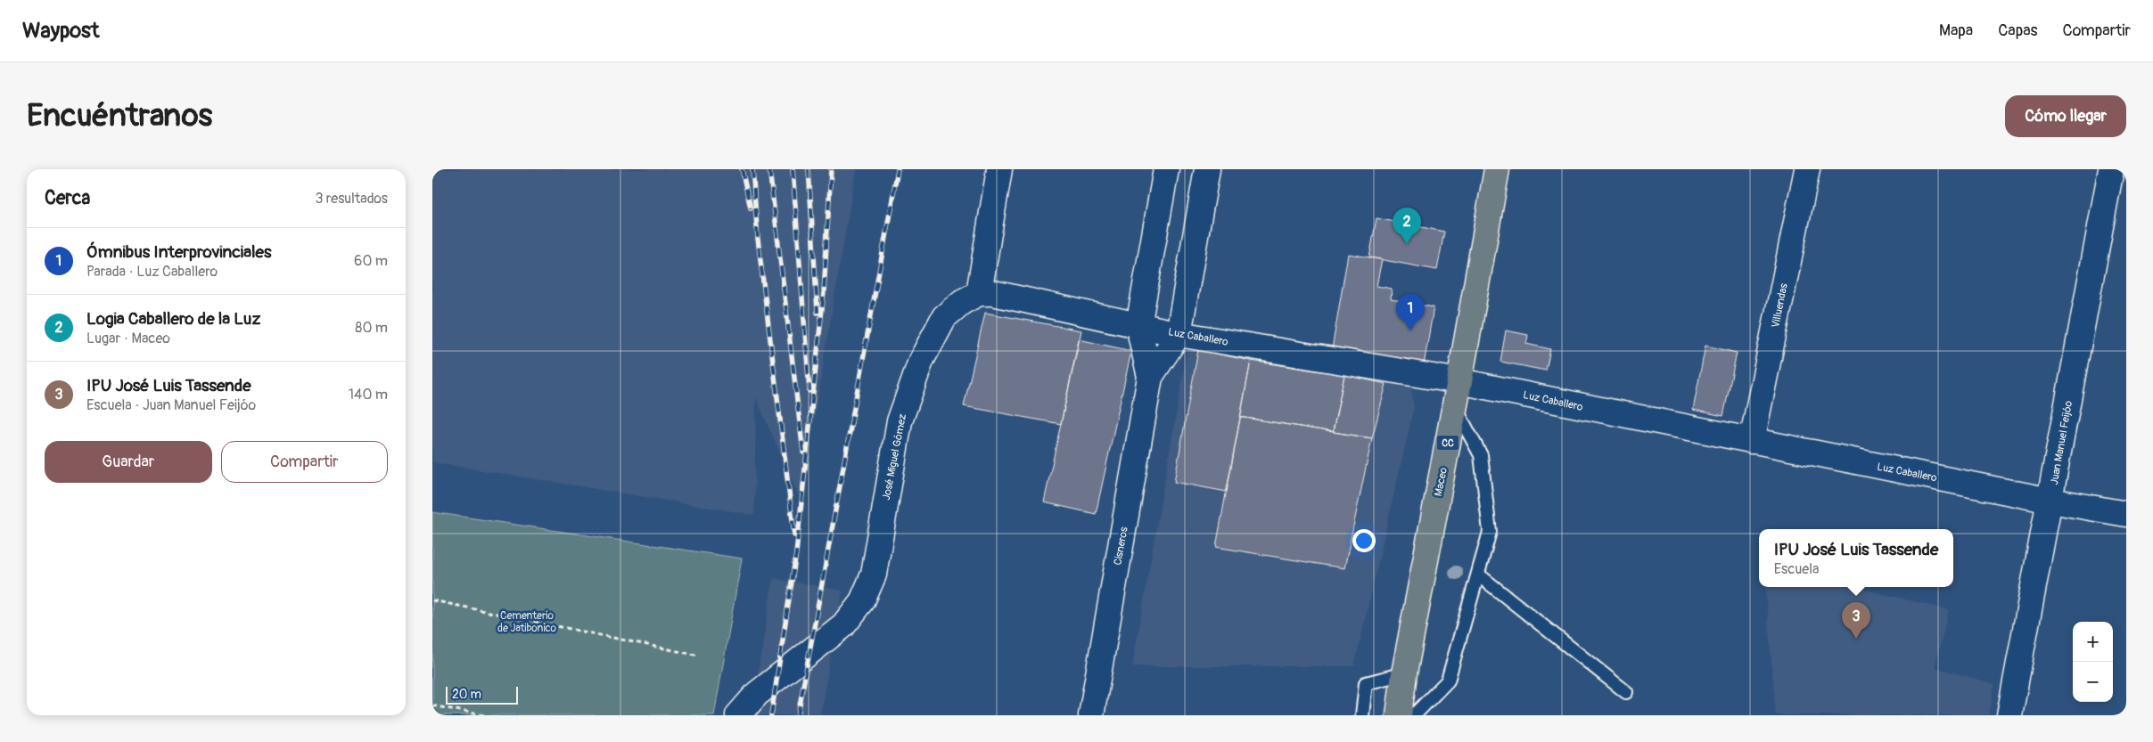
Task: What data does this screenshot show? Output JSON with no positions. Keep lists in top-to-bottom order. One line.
{"streets":{"highway":["CC","Maceo"],"street":["Villuendas","Luz Caballero","Juan Manuel Feijóo","José Miguel Gómez","Cisneros"]},"crossings":[["Villuendas","Luz Caballero"],["Luz Caballero","Juan Manuel Feijóo"],["Luz Caballero","José Miguel Gómez"],["Luz Caballero","Maceo"],["Luz Caballero","Cisneros"]],"parks":["Cementerio de Jatibonico"],"scale_bar":"20 m","page":{"header":"Waypost","nav":["Mapa","Capas","Compartir"],"buttons":["Cómo llegar",["Guardar","Compartir"]],"title":"Encuéntranos","heading":["Cerca","3 resultados"],"pins":["2","1","3"],"list":[{"mark":"1","name":"Ómnibus Interprovinciales","note":"Parada · Luz Caballero","value":"60 m"},{"mark":"2","name":"Logia Caballero de la Luz","note":"Lugar · Maceo","value":"80 m"},{"mark":"3","name":"IPU José Luis Tassende","note":"Escuela · Juan Manuel Feijóo","value":"140 m"}],"popup":["IPU José Luis Tassende","Escuela"],"map_buttons":["+","−"],"scale":"20 m"}}
